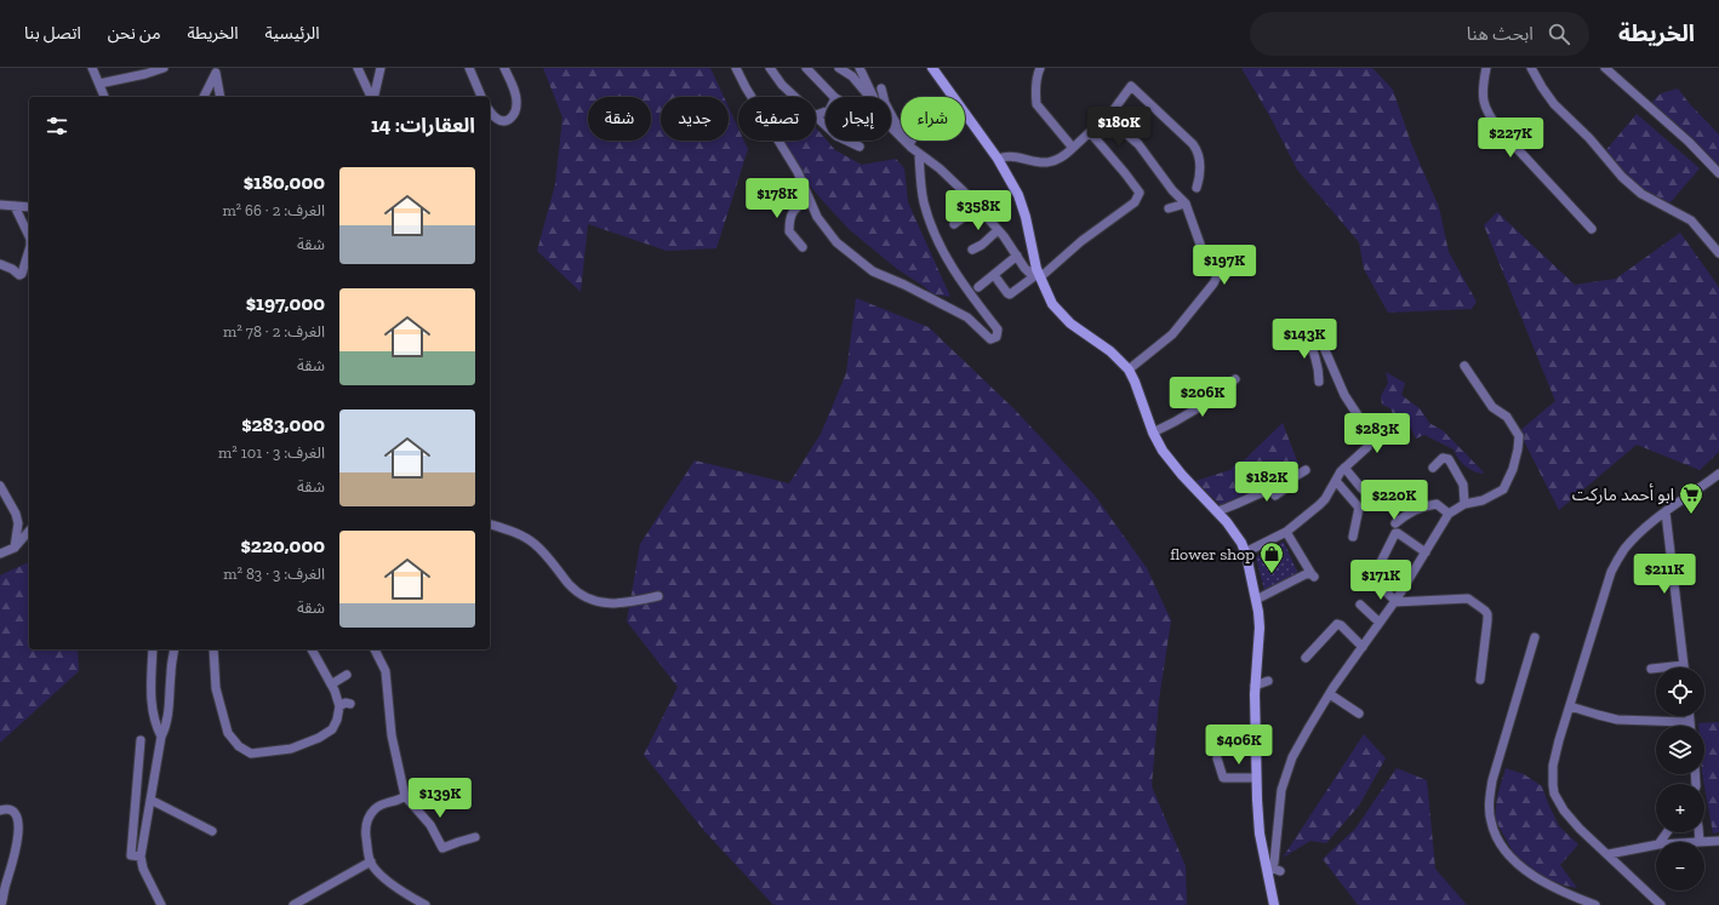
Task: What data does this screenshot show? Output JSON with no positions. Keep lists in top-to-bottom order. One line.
{"places":{"supermarket":["ابو أحمد ماركت"],"shop":["flower shop"]},"page":{"header":"الخريطة","search":"ابحث هنا","nav":["الرئيسية","الخريطة","من نحن","اتصل بنا"],"chip":["شراء","إيجار","تصفية","جديد","شقة"],"heading":"العقارات: 14","price":["$180K","$227K","$178K","$358K","$197K","$143K","$206K","$283K","$182K","$220K","$211K","$171K","$406K","$139K"],"list":[{"name":"$180,000","note":"الغرف: 2 · 66 m² · شقة"},{"name":"$197,000","note":"الغرف: 2 · 78 m² · شقة"},{"name":"$283,000","note":"الغرف: 3 · 101 m² · شقة"},{"name":"$220,000","note":"الغرف: 3 · 83 m² · شقة"}],"map_buttons":["+","−"]}}
